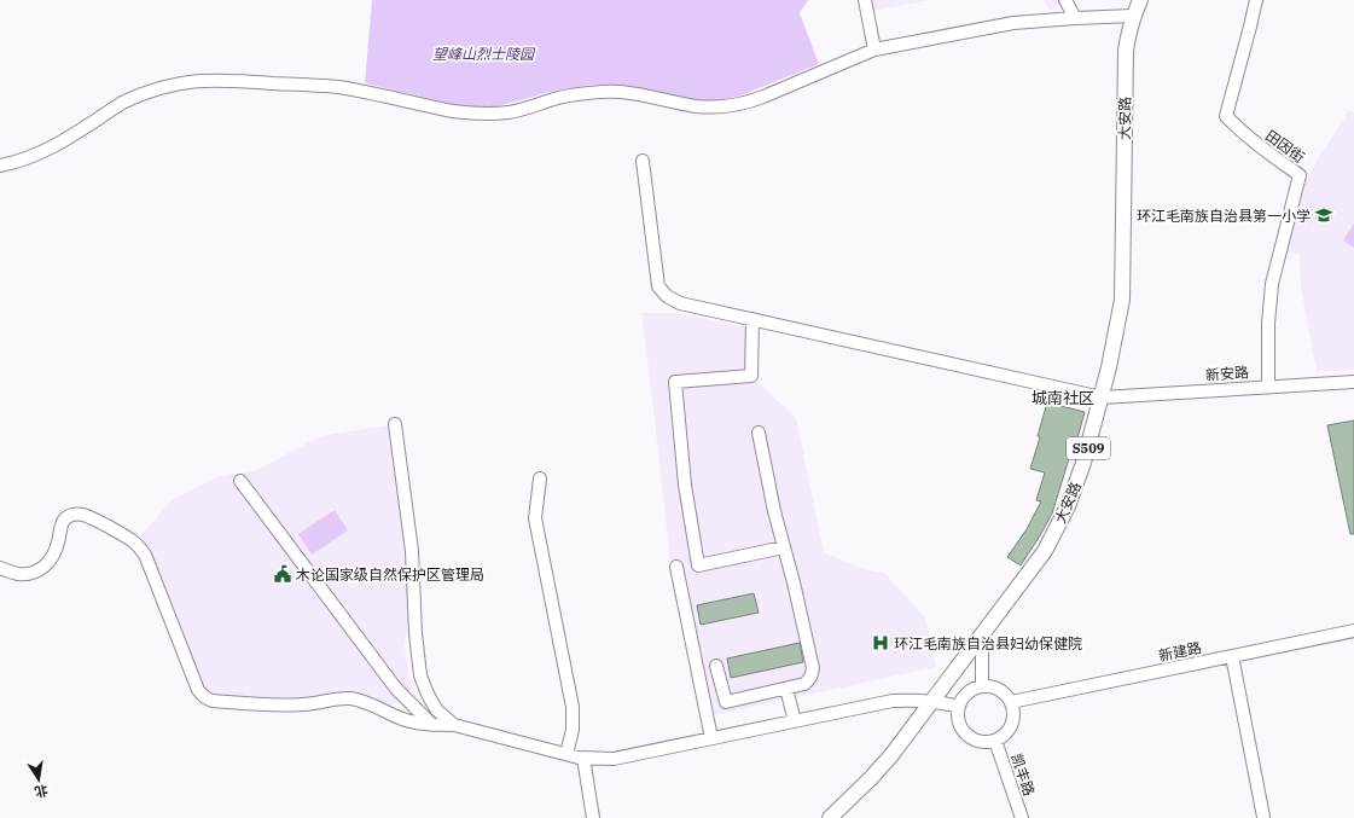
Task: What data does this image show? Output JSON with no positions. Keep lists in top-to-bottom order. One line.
{"streets":{"main road":["大安路","S509"],"street":["田因街","新安路","新建路","凯丰路"]},"crossings":[["大安路","新安路"],["田因街","新安路"],["新建路","凯丰路"]],"districts":["城南社区"],"parks":["望峰山烈士陵园"],"places":{"school or university":["环江毛南族自治县第一小学"],"public building":["木论国家级自然保护区管理局"],"hospital":["环江毛南族自治县妇幼保健院"]},"north":"bottom"}
